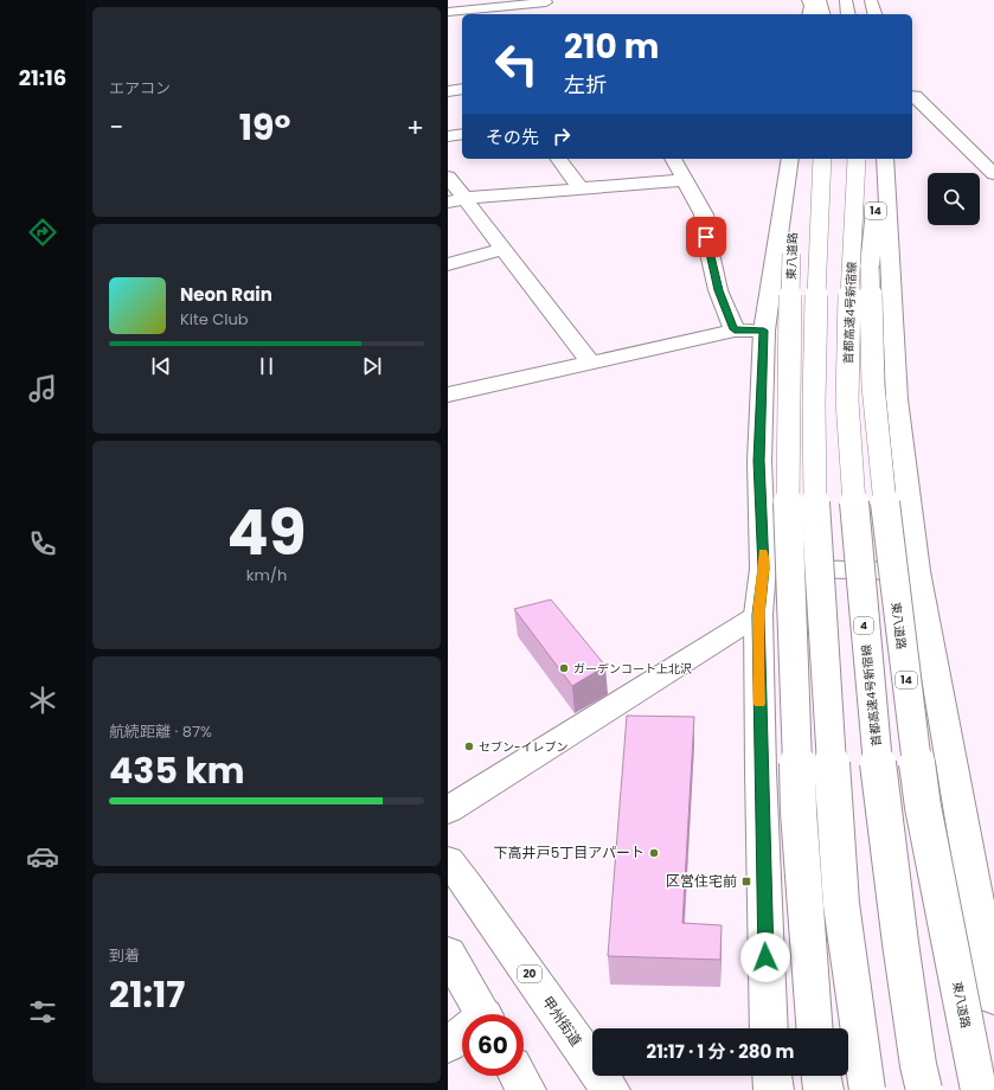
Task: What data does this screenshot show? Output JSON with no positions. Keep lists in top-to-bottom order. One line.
{"streets":{"main road":["14","東八道路","首都高速4号新宿線","4","20","甲州街道"]},"places":{"other":["ガーデンコート上北沢","セブン-イレブン","下高井戸5丁目アパート"],"transit":["区営住宅前"]},"page":{"tabs":"21:16","tile":["エアコン",["49","km/h"],["航続距離 · 87%","435 km"],["到着","21:17"]],"turn":["210 m","左折"],"heat":["−","19°","+"],"then":"その先","song":["Neon Rain","Kite Club"],"limit":"60","trip":"21:17 · 1 分 · 280 m"}}
